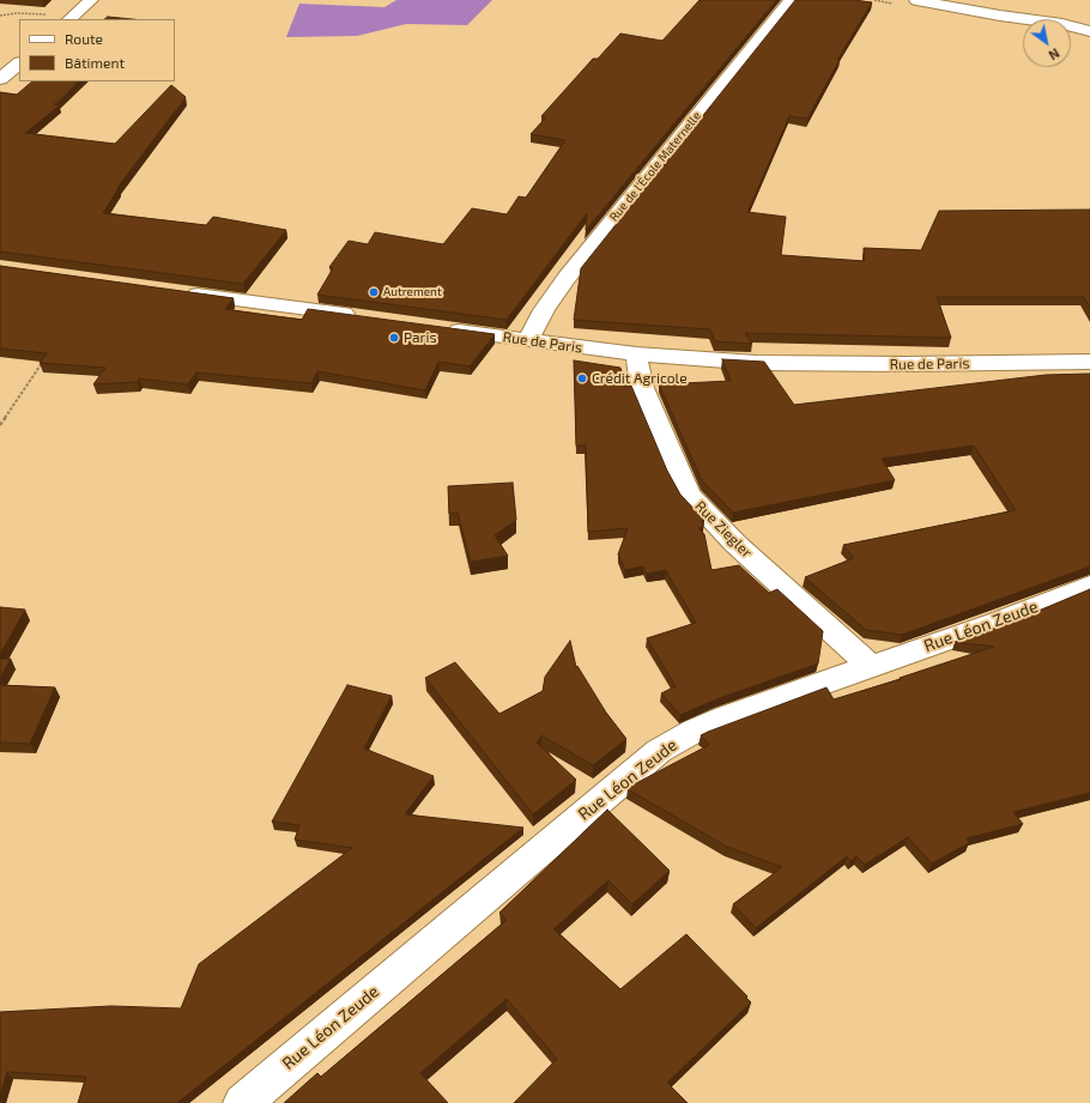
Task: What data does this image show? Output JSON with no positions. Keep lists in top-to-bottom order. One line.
{"streets":{"street":["Rue de l'École Maternelle","Rue de Paris","Rue Ziegler","Rue Léon Zeude"]},"crossings":[["Rue de l'École Maternelle","Rue de Paris"],["Rue de Paris","Rue Ziegler"],["Rue Ziegler","Rue Léon Zeude"]],"places":["Autrement","Paris","Crédit Agricole"],"legend":["Route","Bâtiment"],"north":"bottom right"}
